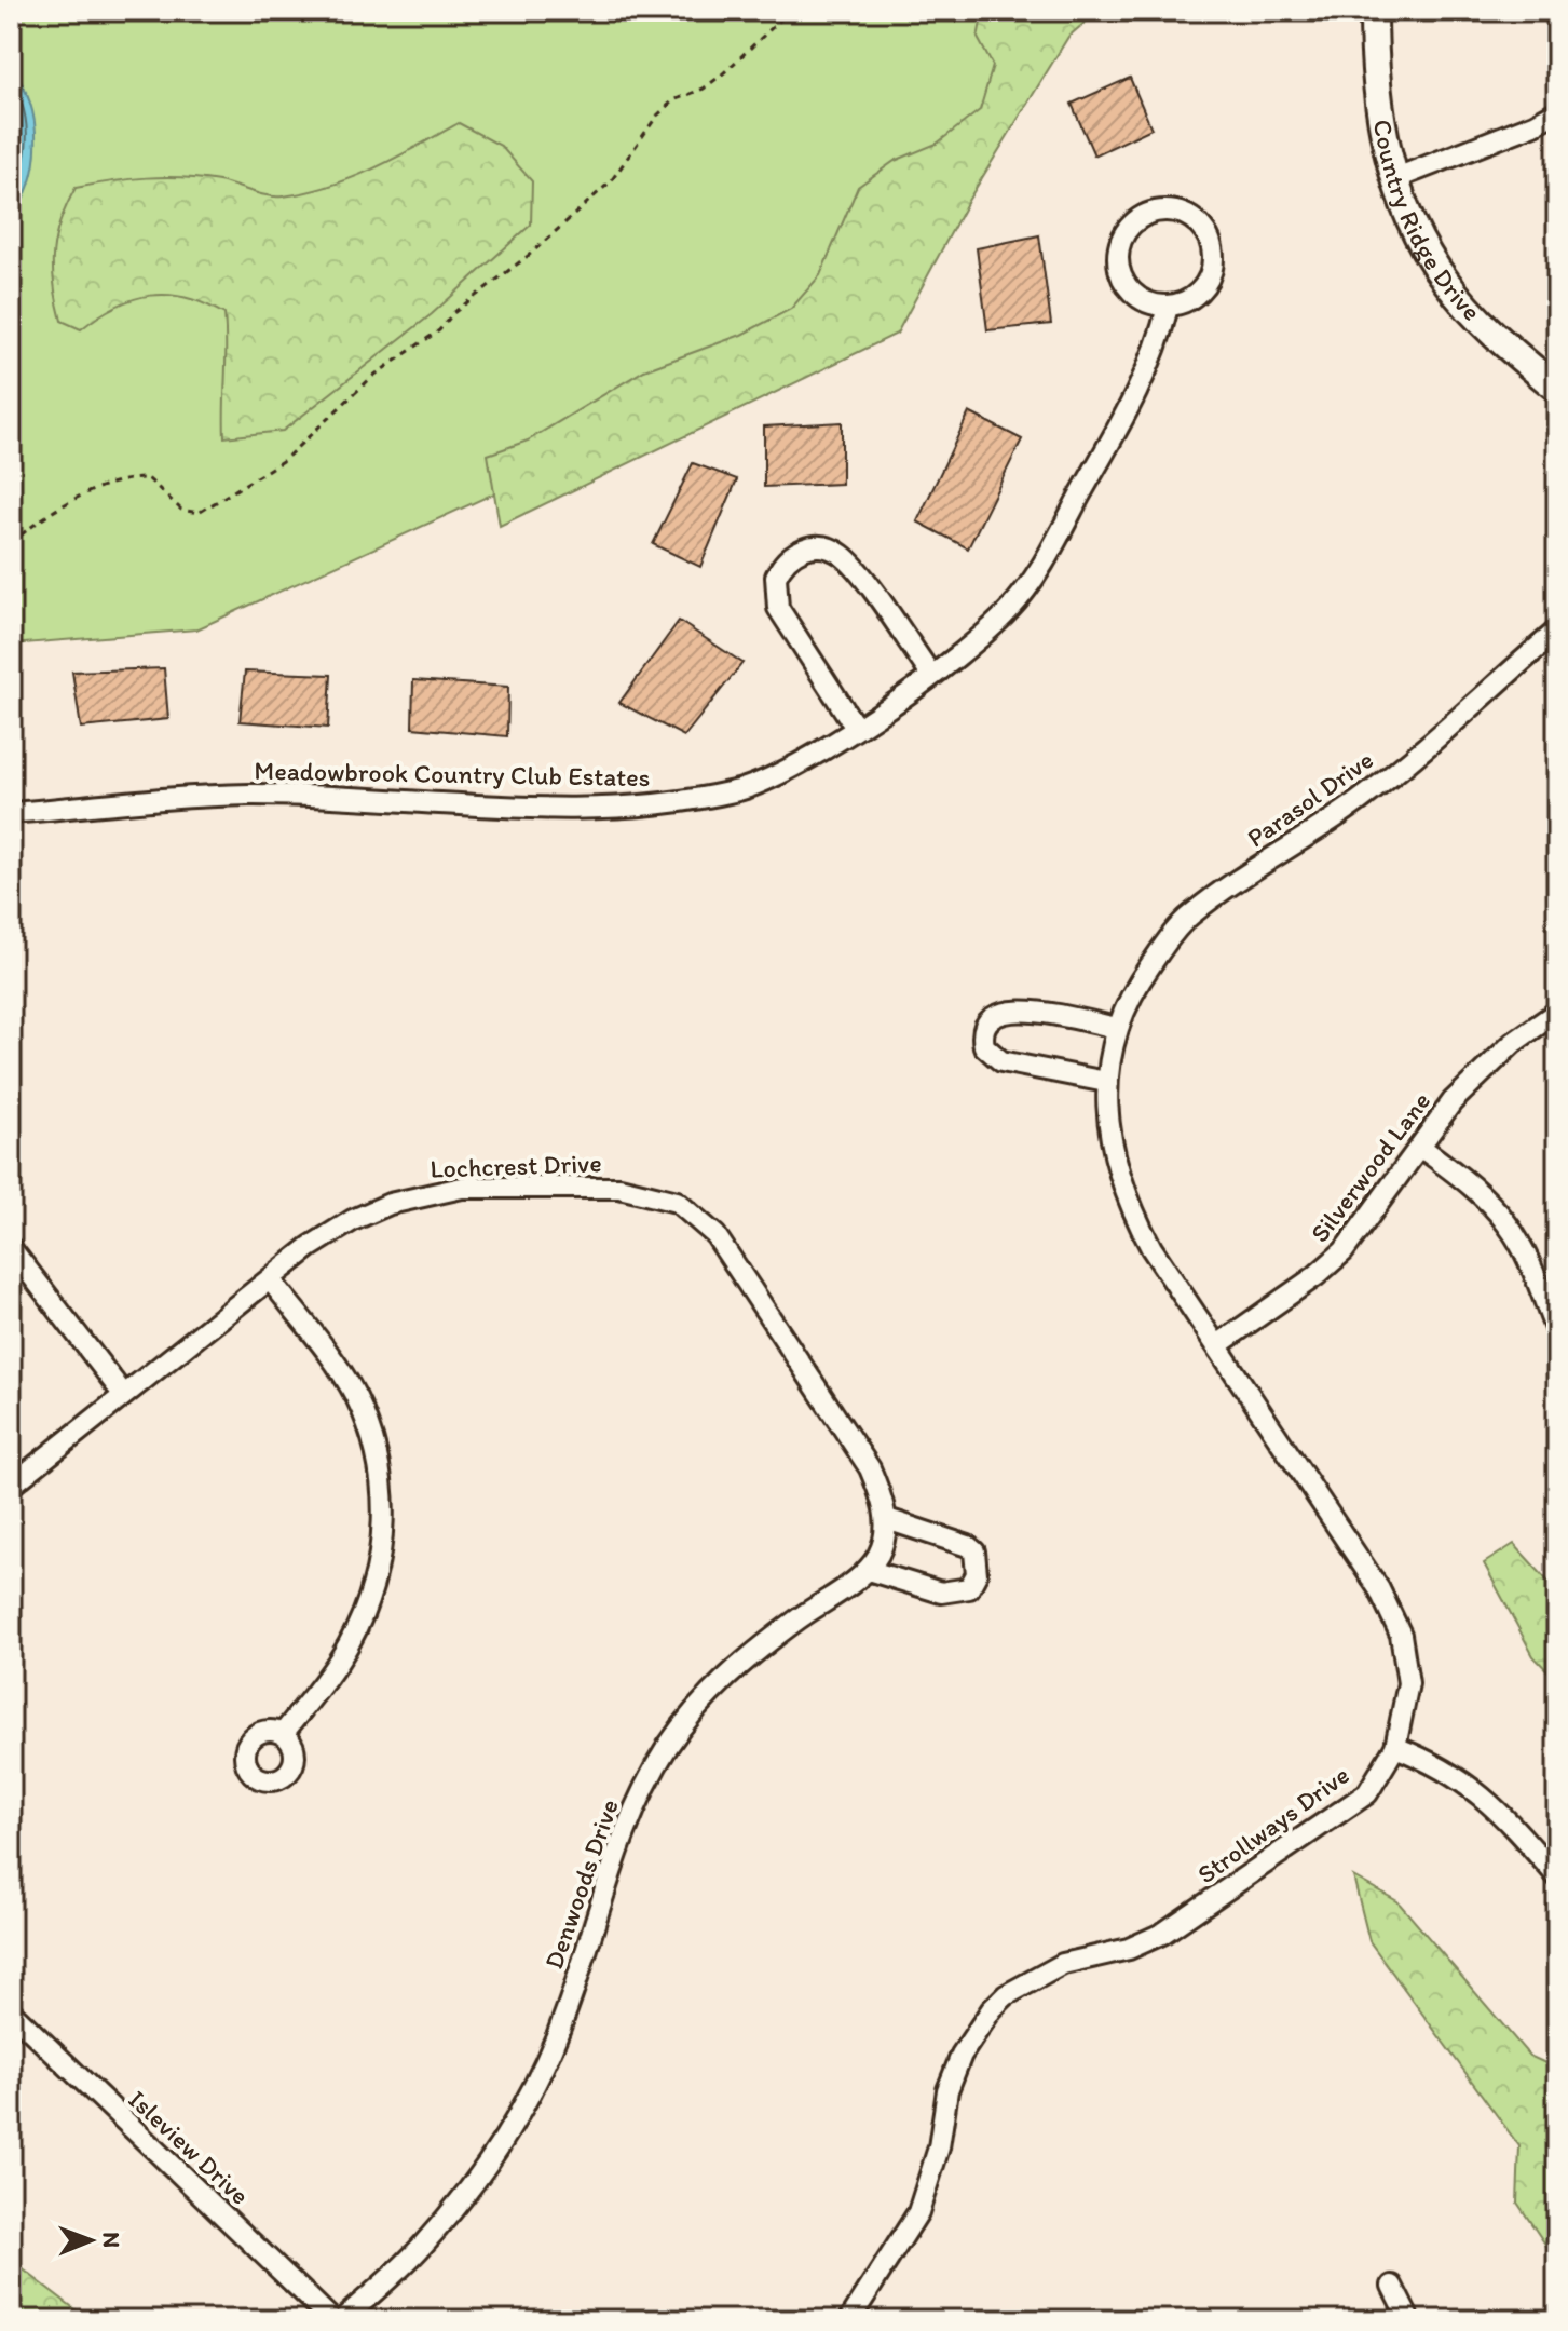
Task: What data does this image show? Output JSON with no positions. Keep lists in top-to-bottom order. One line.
{"streets":{"street":["Country Ridge Drive","Meadowbrook Country Club Estates","Parasol Drive","Lochcrest Drive","Silverwood Lane","Strollways Drive","Denwoods Drive","Isleview Drive"]},"crossings":[["Parasol Drive","Strollways Drive"],["Silverwood Lane","Strollways Drive"]],"north":"right"}
